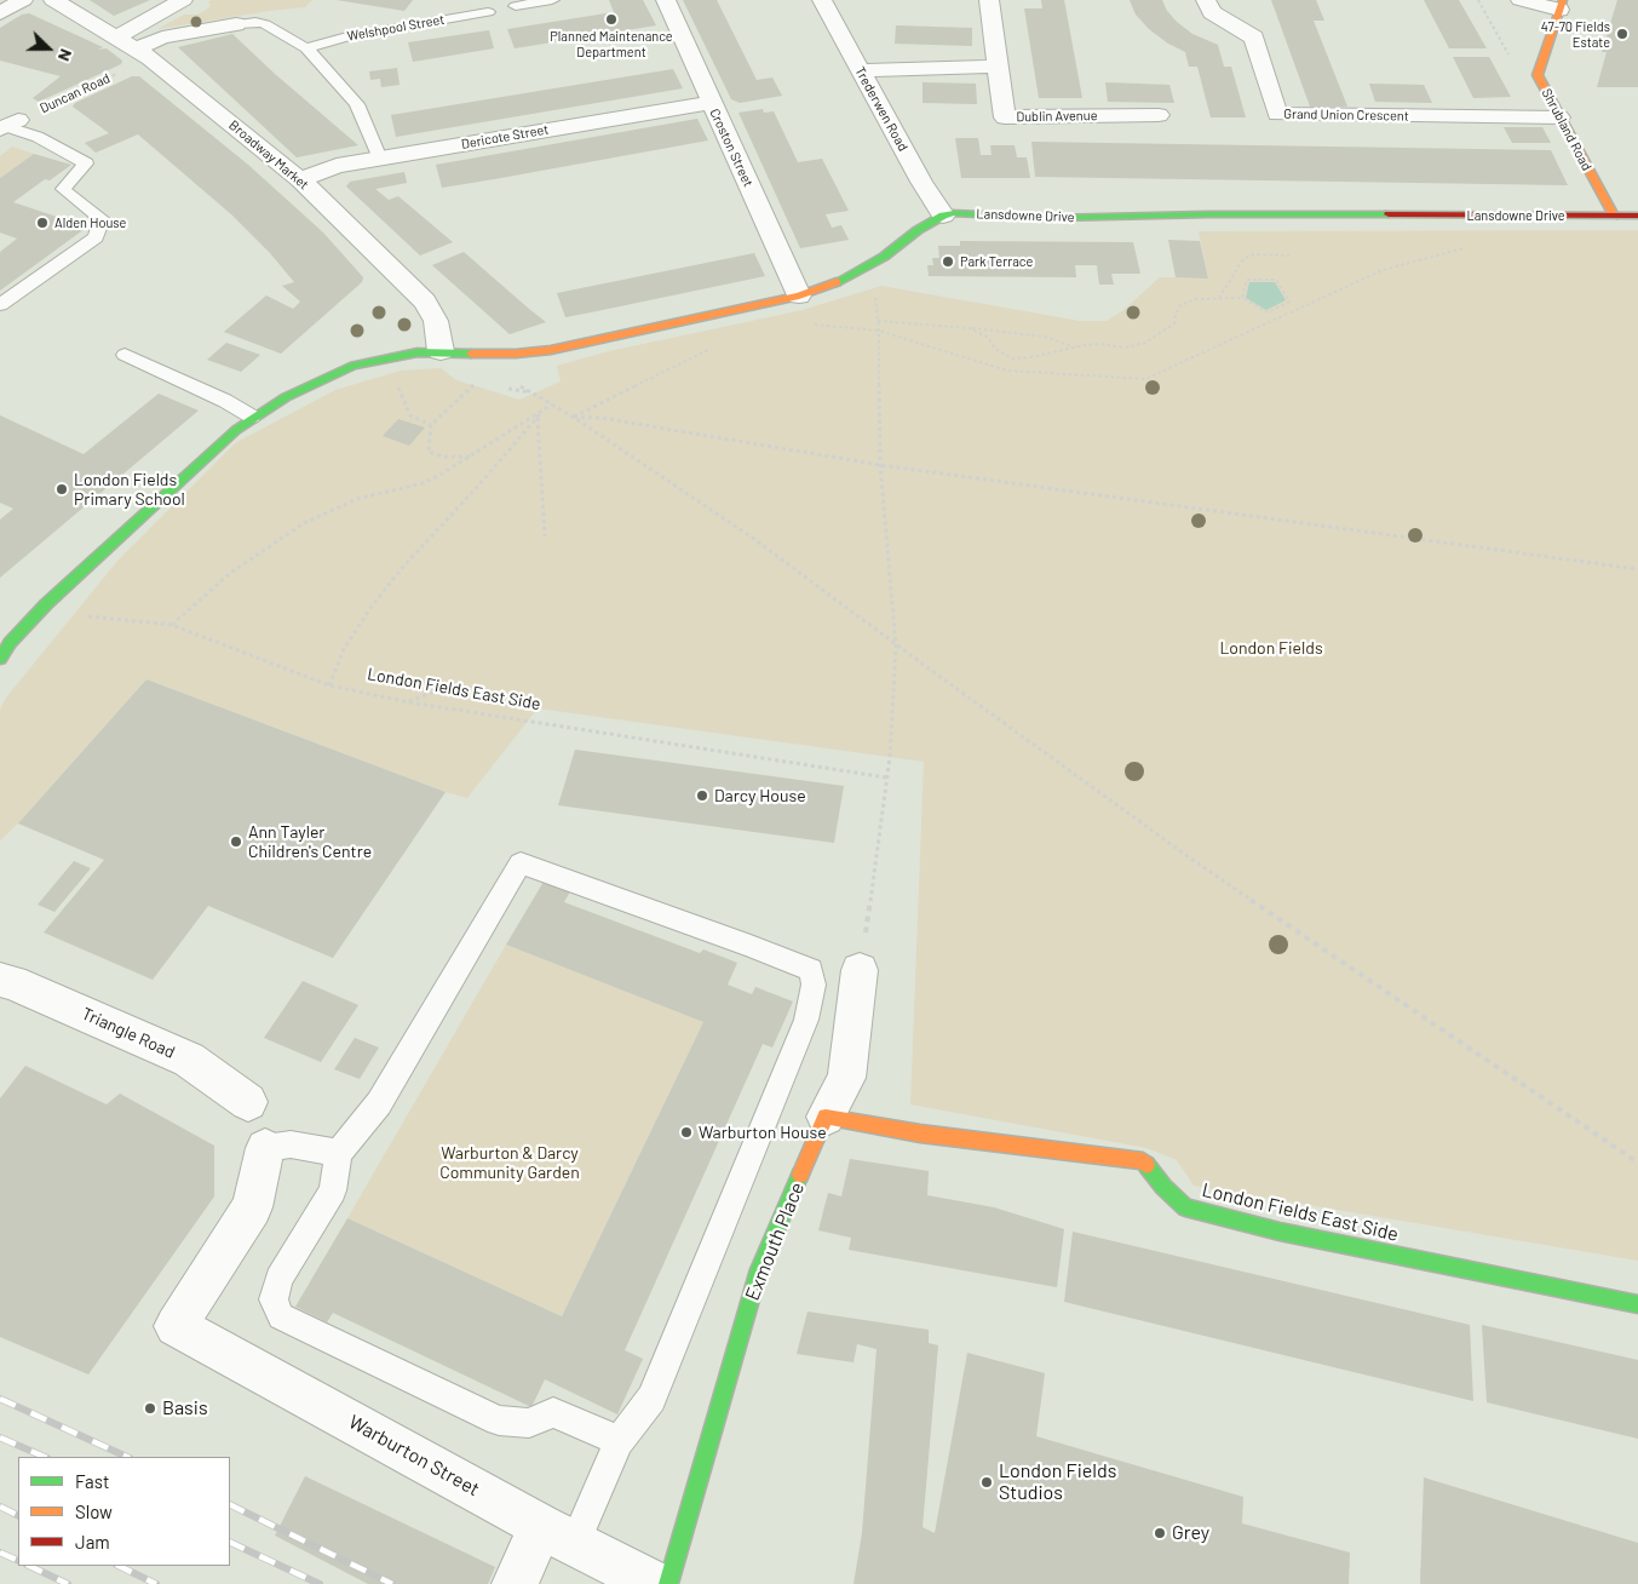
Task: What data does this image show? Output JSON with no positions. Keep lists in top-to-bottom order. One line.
{"streets":{"street":["Trederwen Road","Grand Union Crescent","Dublin Avenue","Shrubland Road","Dericote Street","Croston Street","Broadway Market","Lansdowne Drive","London Fields East Side","Triangle Road","Exmouth Place","Warburton Street"],"lane":["Welshpool Street"],"path":["Duncan Road"]},"crossings":[["Duncan Road","Broadway Market"],["Trederwen Road","Lansdowne Drive"],["Grand Union Crescent","Shrubland Road"],["Shrubland Road","Lansdowne Drive"],["Dericote Street","Croston Street"],["Dericote Street","Broadway Market"],["Croston Street","Lansdowne Drive"],["Broadway Market","Lansdowne Drive"],["London Fields East Side","Exmouth Place"]],"parks":["London Fields","Warburton & Darcy Community Garden"],"places":["Planned Maintenance Department","47-70 Fields Estate","Alden House","Park Terrace","London Fields Primary School","Darcy House","Ann Tayler Children's Centre","Warburton House","Basis","London Fields Studios","Grey"],"legend":["Fast","Slow","Jam"],"north":"right"}
